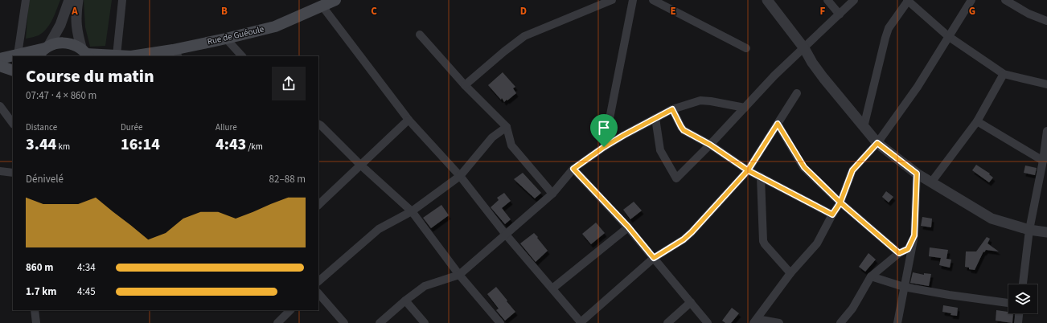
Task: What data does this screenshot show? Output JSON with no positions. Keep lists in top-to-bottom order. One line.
{"streets":{"main road":["Rue de Guéoule"]},"page":{"heading":["Course du matin","07:47 · 4 × 860 m"],"stats":[["Distance","3.44 km"],["Durée","16:14"],["Allure","4:43 /km"]],"chart":["Dénivelé","82–88 m"],"list":[{"name":"860 m","note":"4:34"},{"name":"1.7 km","note":"4:45"}]},"grid":{"columns":["A","B","C","D","E","F","G"]}}
